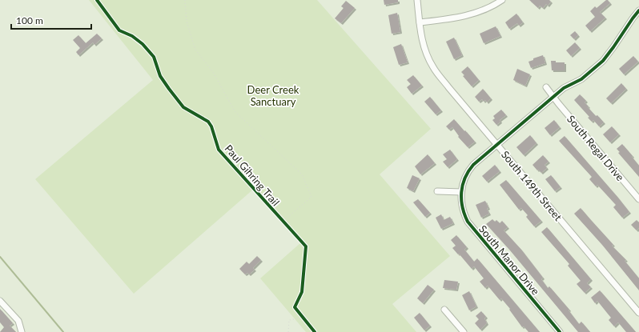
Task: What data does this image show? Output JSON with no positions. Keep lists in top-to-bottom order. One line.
{"streets":{"street":["South Regal Drive","South 149th Street","South Manor Drive"],"cycle path":["Paul Gihring Trail"]},"parks":["Deer Creek Sanctuary"],"scale_bar":"100 m"}
